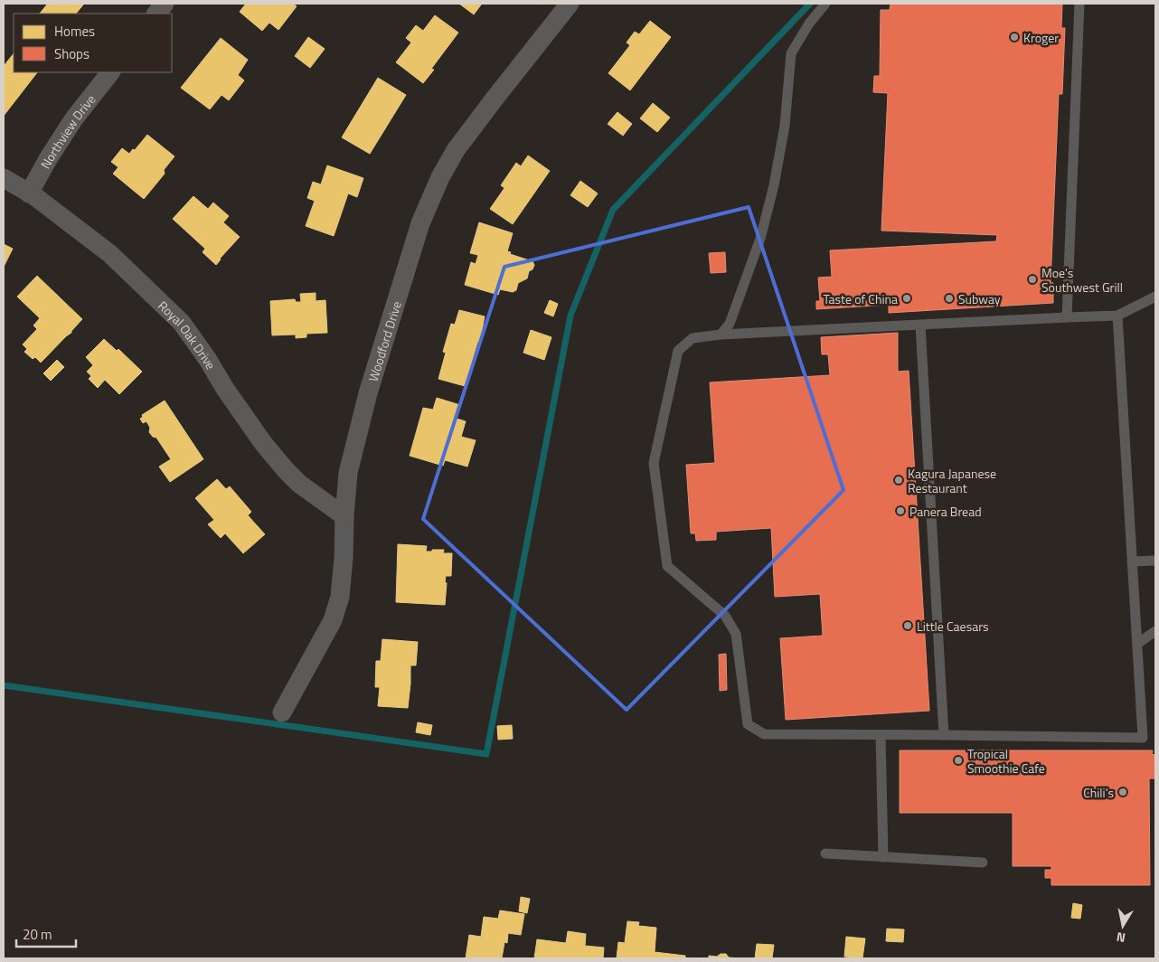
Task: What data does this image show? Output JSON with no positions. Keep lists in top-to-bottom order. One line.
{"streets":{"street":["Northview Drive","Royal Oak Drive","Woodford Drive"]},"crossings":[["Northview Drive","Royal Oak Drive"],["Royal Oak Drive","Woodford Drive"]],"places":["Kroger","Moe's Southwest Grill","Taste of China","Subway","Kagura Japanese Restaurant","Panera Bread","Little Caesars","Tropical Smoothie Cafe","Chili's"],"legend":["Homes","Shops"],"scale_bar":"20 m","north":"bottom"}
